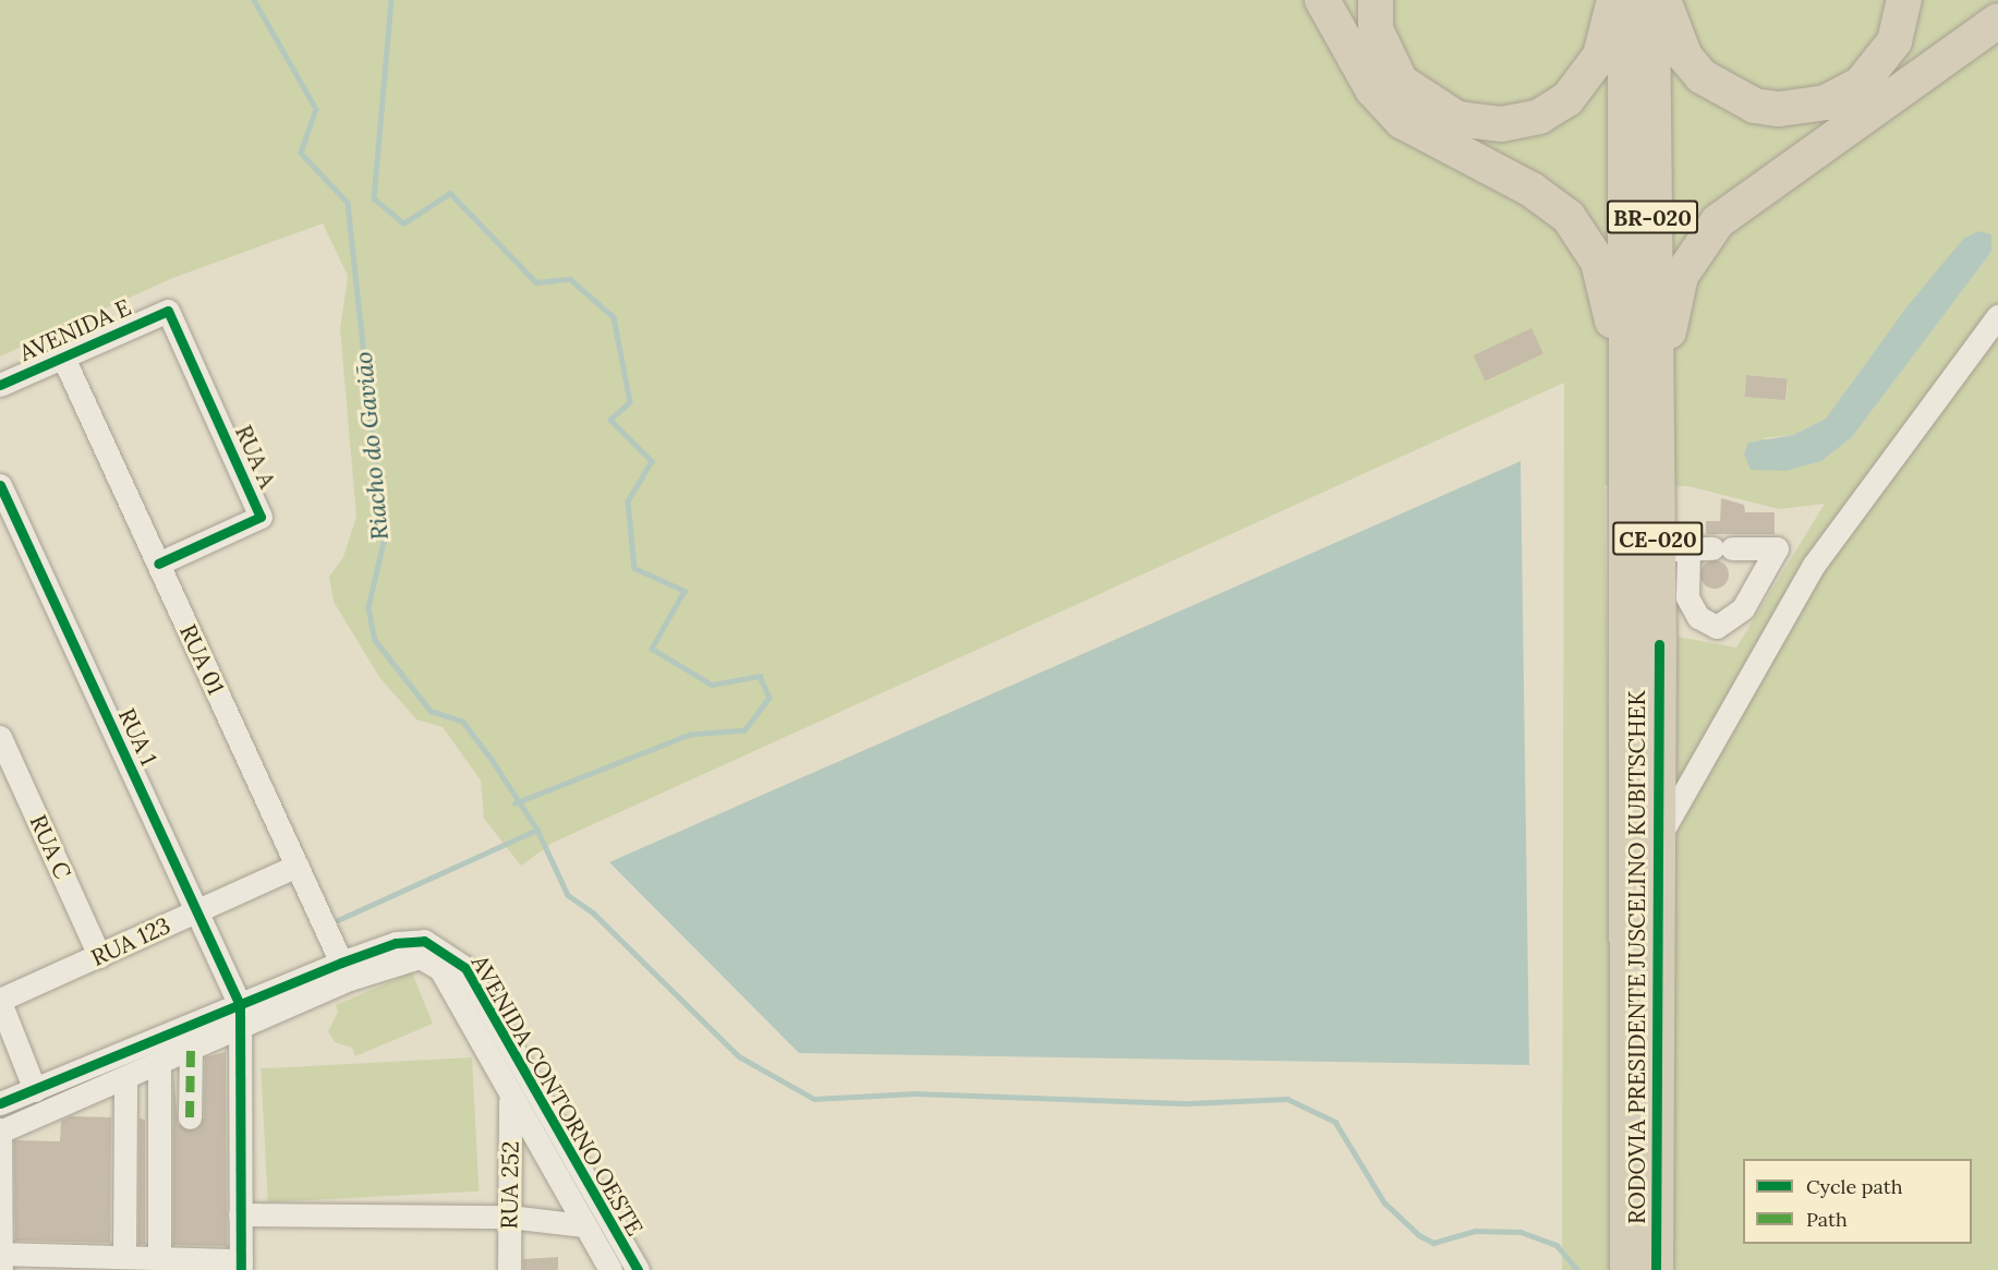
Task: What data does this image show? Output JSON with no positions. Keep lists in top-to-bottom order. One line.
{"streets":{"highway":["BR-020","CE-020","RODOVIA PRESIDENTE JUSCELINO KUBITSCHEK"],"street":["AVENIDA E","RUA A","RUA 01","RUA 1","RUA C","RUA 123","AVENIDA CONTORNO OESTE","RUA 252"]},"crossings":[["AVENIDA E","RUA A"],["AVENIDA E","RUA 01"],["RUA A","RUA 01"],["RUA 01","RUA 123"],["RUA 1","RUA 123"],["RUA C","RUA 123"],["AVENIDA CONTORNO OESTE","RUA 252"]],"water":["Riacho do Gavião"],"legend":["Cycle path","Path"]}
